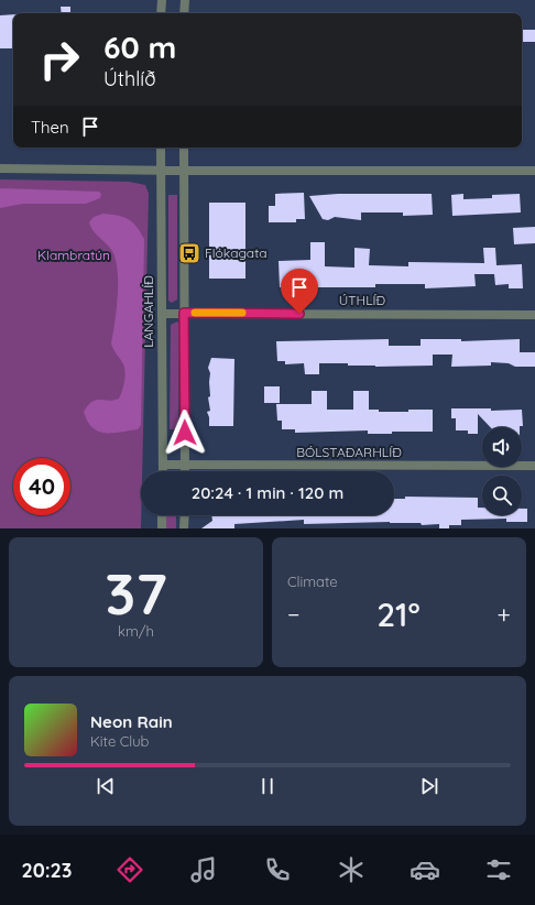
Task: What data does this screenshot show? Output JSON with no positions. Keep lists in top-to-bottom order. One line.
{"streets":{"street":["ÚTHLÍÐ","LANGAHLÍÐ","BÓLSTAÐARHLÍÐ"]},"crossings":[["ÚTHLÍÐ","LANGAHLÍÐ"],["LANGAHLÍÐ","BÓLSTAÐARHLÍÐ"]],"parks":["Klambratún"],"places":{"bus stop":["Flókagata"]},"page":{"turn":["60 m","Úthlíð"],"then":"Then","limit":"40","trip":"20:24 · 1 min · 120 m","tile":[["37","km/h"],"Climate"],"heat":["−","21°","+"],"song":["Neon Rain","Kite Club"],"tabs":"20:23"}}
